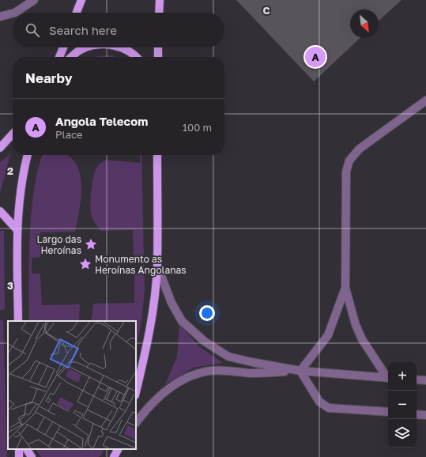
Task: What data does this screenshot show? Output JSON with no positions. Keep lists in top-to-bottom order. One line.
{"places":{"place":["Largo das Heroínas","Monumento as Heroínas Angolanas"]},"north":"bottom right","page":{"search":"Search here","pins":"A","heading":"Nearby","list":[{"mark":"A","name":"Angola Telecom","note":"Place","value":"100 m"}],"map_buttons":["+","−"]},"grid":{"columns":["C"],"rows":["2","3"]}}
